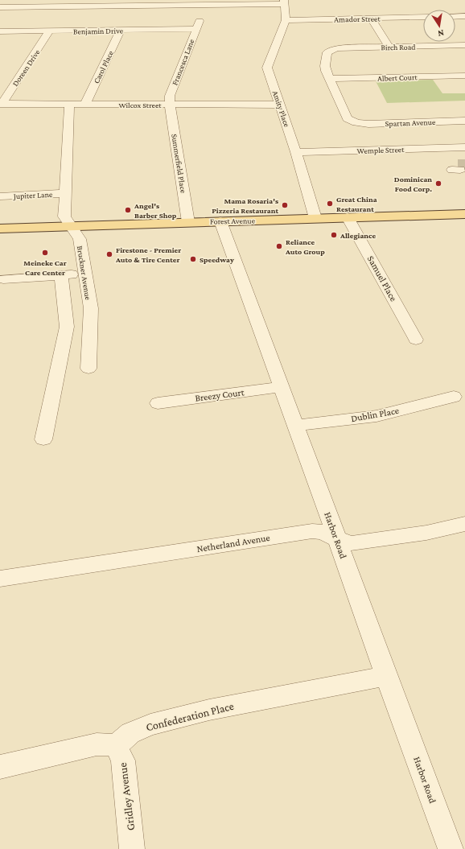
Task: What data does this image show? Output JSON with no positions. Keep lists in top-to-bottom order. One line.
{"streets":{"main road":["Forest Avenue"],"street":["Amador Street","Benjamin Drive","Birch Road","Francesca Lane","Carol Place","Doreen Drive","Albert Court","Wilcox Street","Amity Place","Spartan Avenue","Wemple Street","Summerfield Place","Jupiter Lane","Bruckner Avenue","Samuel Place","Breezy Court","Dublin Place","Harbor Road","Netherland Avenue","Confederation Place","Gridley Avenue"]},"crossings":[["Amador Street","Amity Place"],["Benjamin Drive","Francesca Lane"],["Benjamin Drive","Carol Place"],["Benjamin Drive","Doreen Drive"],["Birch Road","Albert Court"],["Birch Road","Spartan Avenue"],["Francesca Lane","Wilcox Street"],["Francesca Lane","Summerfield Place"],["Carol Place","Wilcox Street"],["Doreen Drive","Wilcox Street"],["Albert Court","Spartan Avenue"],["Wilcox Street","Amity Place"],["Wilcox Street","Summerfield Place"],["Wilcox Street","Bruckner Avenue"],["Amity Place","Wemple Street"],["Amity Place","Forest Avenue"],["Summerfield Place","Forest Avenue"],["Jupiter Lane","Bruckner Avenue"],["Forest Avenue","Bruckner Avenue"],["Forest Avenue","Samuel Place"],["Forest Avenue","Harbor Road"],["Breezy Court","Harbor Road"],["Dublin Place","Harbor Road"],["Harbor Road","Netherland Avenue"],["Harbor Road","Confederation Place"],["Confederation Place","Gridley Avenue"]],"places":["Dominican Food Corp.","Great China Restaurant","Mama Rosaria's Pizzeria Restaurant","Angel's Barber Shop","Allegiance","Reliance Auto Group","Meineke Car Care Center","Firestone - Premier Auto & Tire Center","Speedway"],"north":"bottom"}
